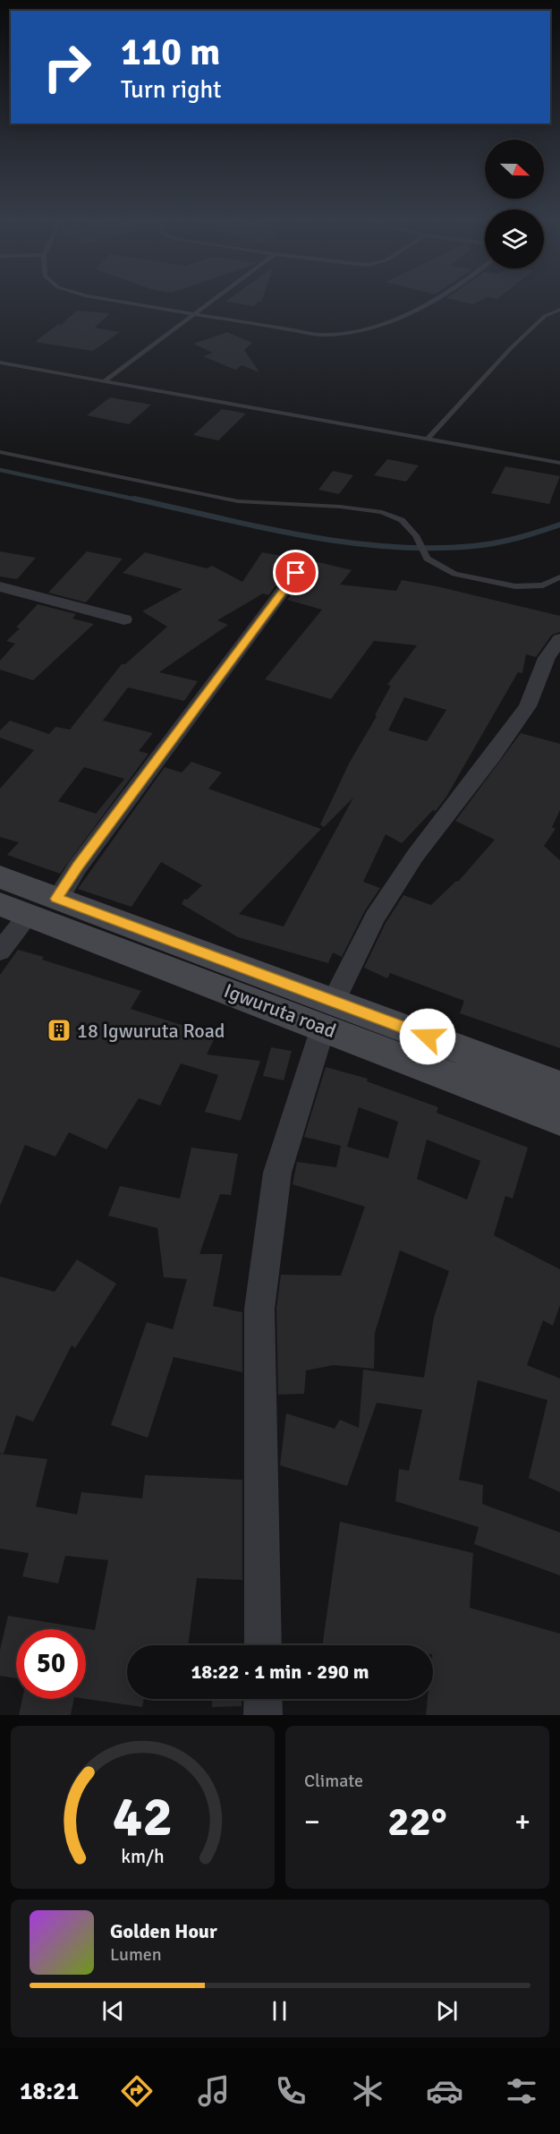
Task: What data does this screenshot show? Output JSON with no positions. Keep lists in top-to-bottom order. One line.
{"streets":{"main road":["Igwuruta road"]},"places":{"building":["18 Igwuruta Road"]},"north":"right","page":{"turn":["110 m","Turn right"],"limit":"50","trip":"18:22 · 1 min · 290 m","tile":"Climate","heat":["−","22°","+"],"song":["Golden Hour","Lumen"],"tabs":"18:21","gauge":["42","km/h"]}}
